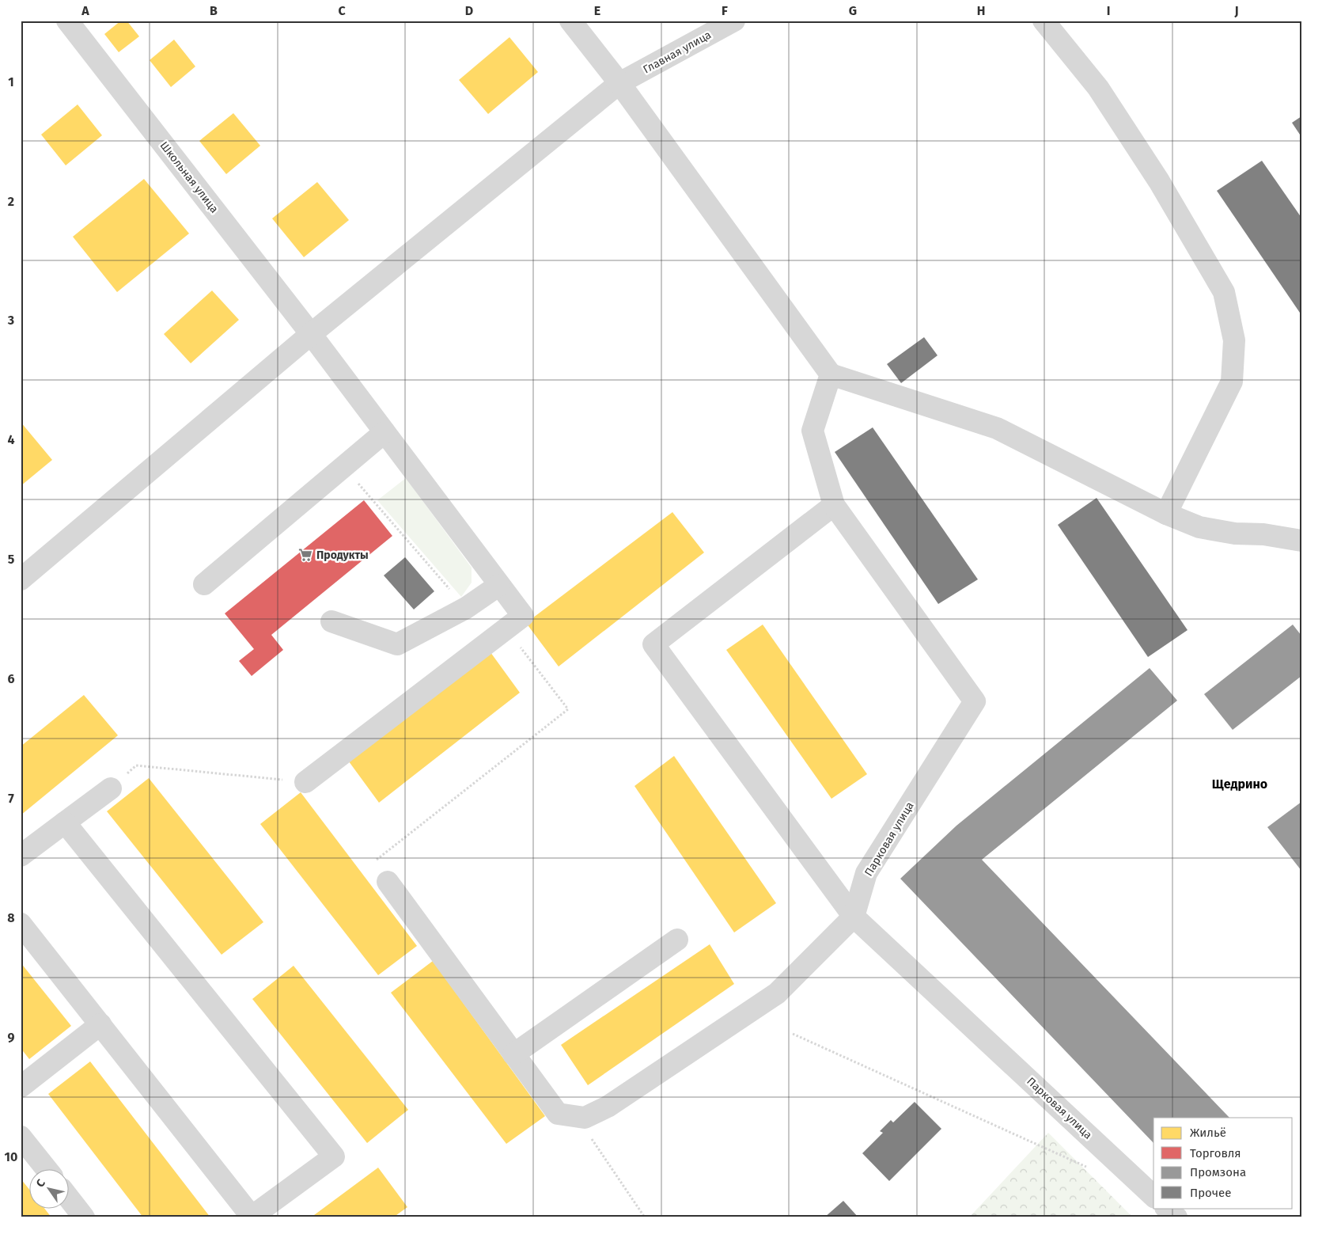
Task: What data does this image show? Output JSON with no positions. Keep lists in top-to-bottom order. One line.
{"streets":{"street":["Главная улица","Школьная улица","Парковая улица"]},"crossings":[["Главная улица","Школьная улица"]],"districts":["Щедрино"],"places":{"supermarket":["Продукты"]},"legend":["Жильё","Торговля","Промзона","Прочее"],"north":"top left","grid":{"columns":["A","B","C","D","E","F","G","H","I","J"],"rows":["1","2","3","4","5","6","7","8","9","10"]}}
